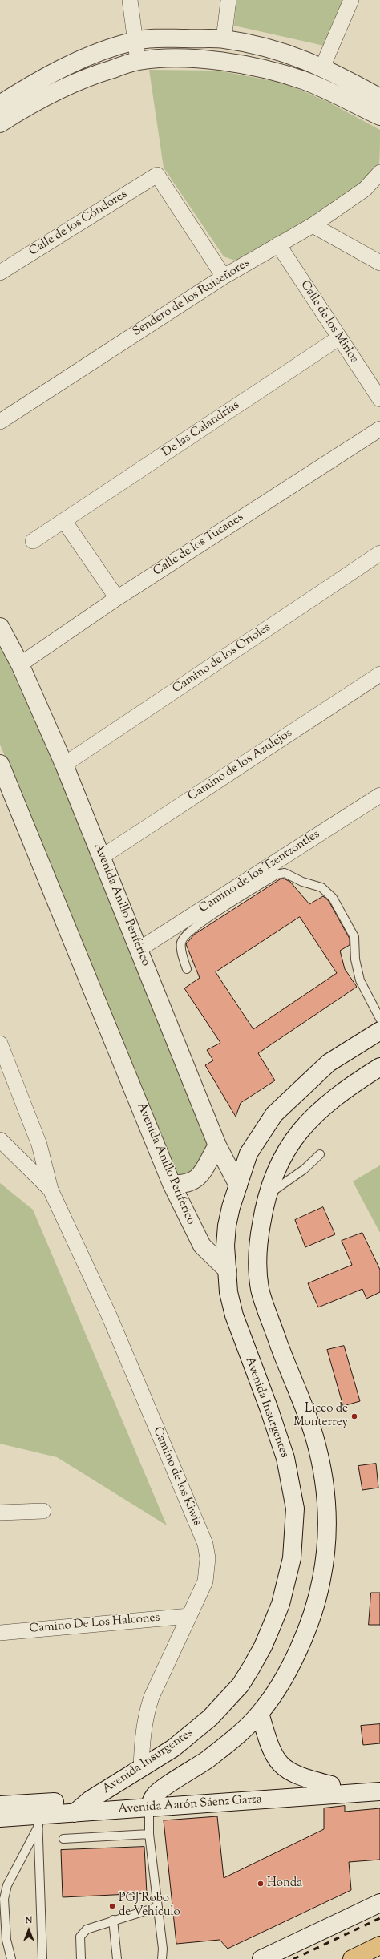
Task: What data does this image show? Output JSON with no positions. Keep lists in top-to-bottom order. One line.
{"streets":{"main road":["Avenida Anillo Periférico","Avenida Insurgentes","Avenida Aarón Sáenz Garza"],"street":["Calle de los Cóndores","Sendero de los Ruiseñores","Calle de los Mirlos","De las Calandrias","Calle de los Tucanes","Camino de los Orioles","Camino de los Azulejos","Camino de los Tzentzontles","Camino de los Kiwis","Camino De Los Halcones"]},"crossings":[["Calle de los Cóndores","Sendero de los Ruiseñores"],["Sendero de los Ruiseñores","Calle de los Mirlos"],["Calle de los Mirlos","De las Calandrias"],["Calle de los Tucanes","Avenida Anillo Periférico"],["Camino de los Orioles","Avenida Anillo Periférico"],["Camino de los Azulejos","Avenida Anillo Periférico"],["Camino de los Tzentzontles","Avenida Anillo Periférico"],["Avenida Anillo Periférico","Avenida Insurgentes"],["Avenida Insurgentes","Camino de los Kiwis"],["Avenida Insurgentes","Avenida Aarón Sáenz Garza"],["Camino de los Kiwis","Camino De Los Halcones"]],"places":["Liceo de Monterrey","Honda","PGJ Robo de Vehículo"],"north":"top"}
